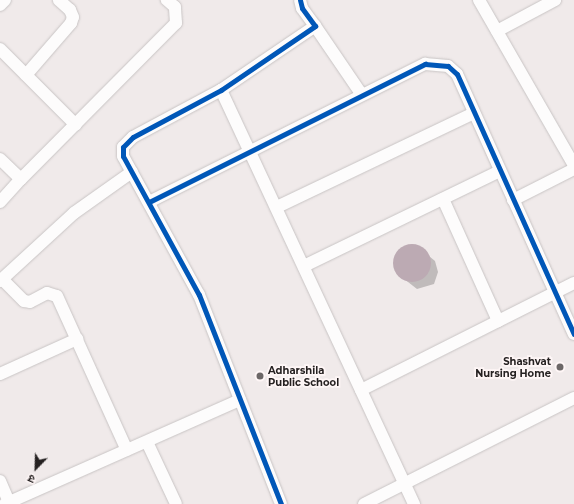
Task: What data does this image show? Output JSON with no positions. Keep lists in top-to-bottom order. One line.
{"places":["Shashvat Nursing Home","Adharshila Public School"],"north":"bottom left"}
